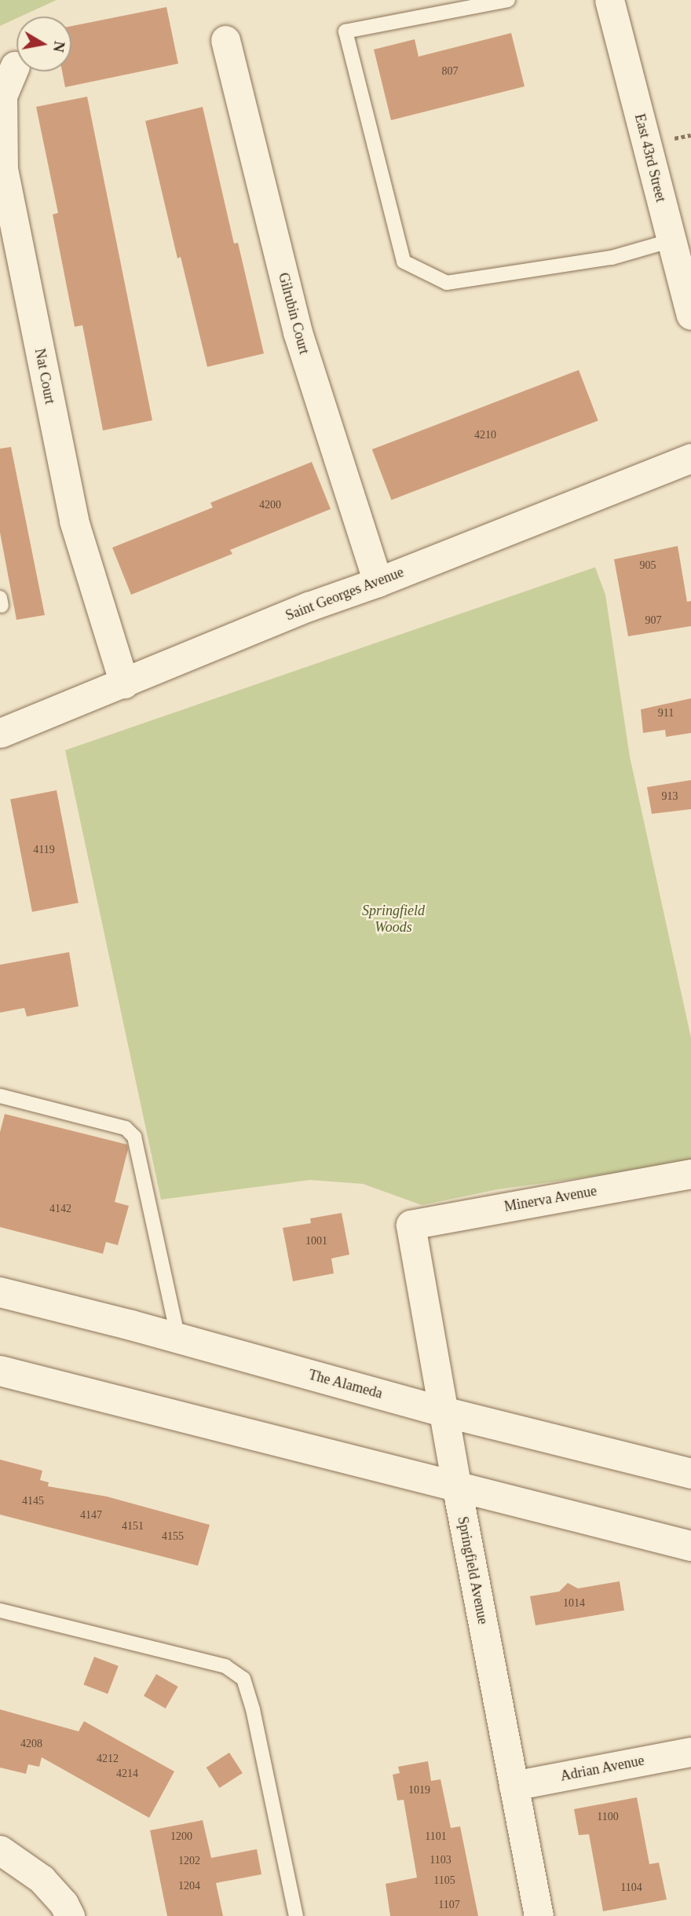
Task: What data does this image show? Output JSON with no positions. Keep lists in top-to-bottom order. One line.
{"streets":{"main road":["The Alameda"],"street":["East 43rd Street","Gilrubin Court","Nat Court","Saint Georges Avenue","Minerva Avenue","Springfield Avenue","Adrian Avenue"]},"crossings":[["Gilrubin Court","Saint Georges Avenue"],["Nat Court","Saint Georges Avenue"],["Minerva Avenue","Springfield Avenue"],["The Alameda","Springfield Avenue"],["Springfield Avenue","Adrian Avenue"]],"parks":["Springfield Woods"],"house_numbers":["807","4210","4200","905","907","911","913","4119","4142","1001","4145","4147","4151","4155","1014","4208","4212","4214","1019","1100","1200","1101","1103","1202","1105","1204","1104","1107"],"north":"right"}
